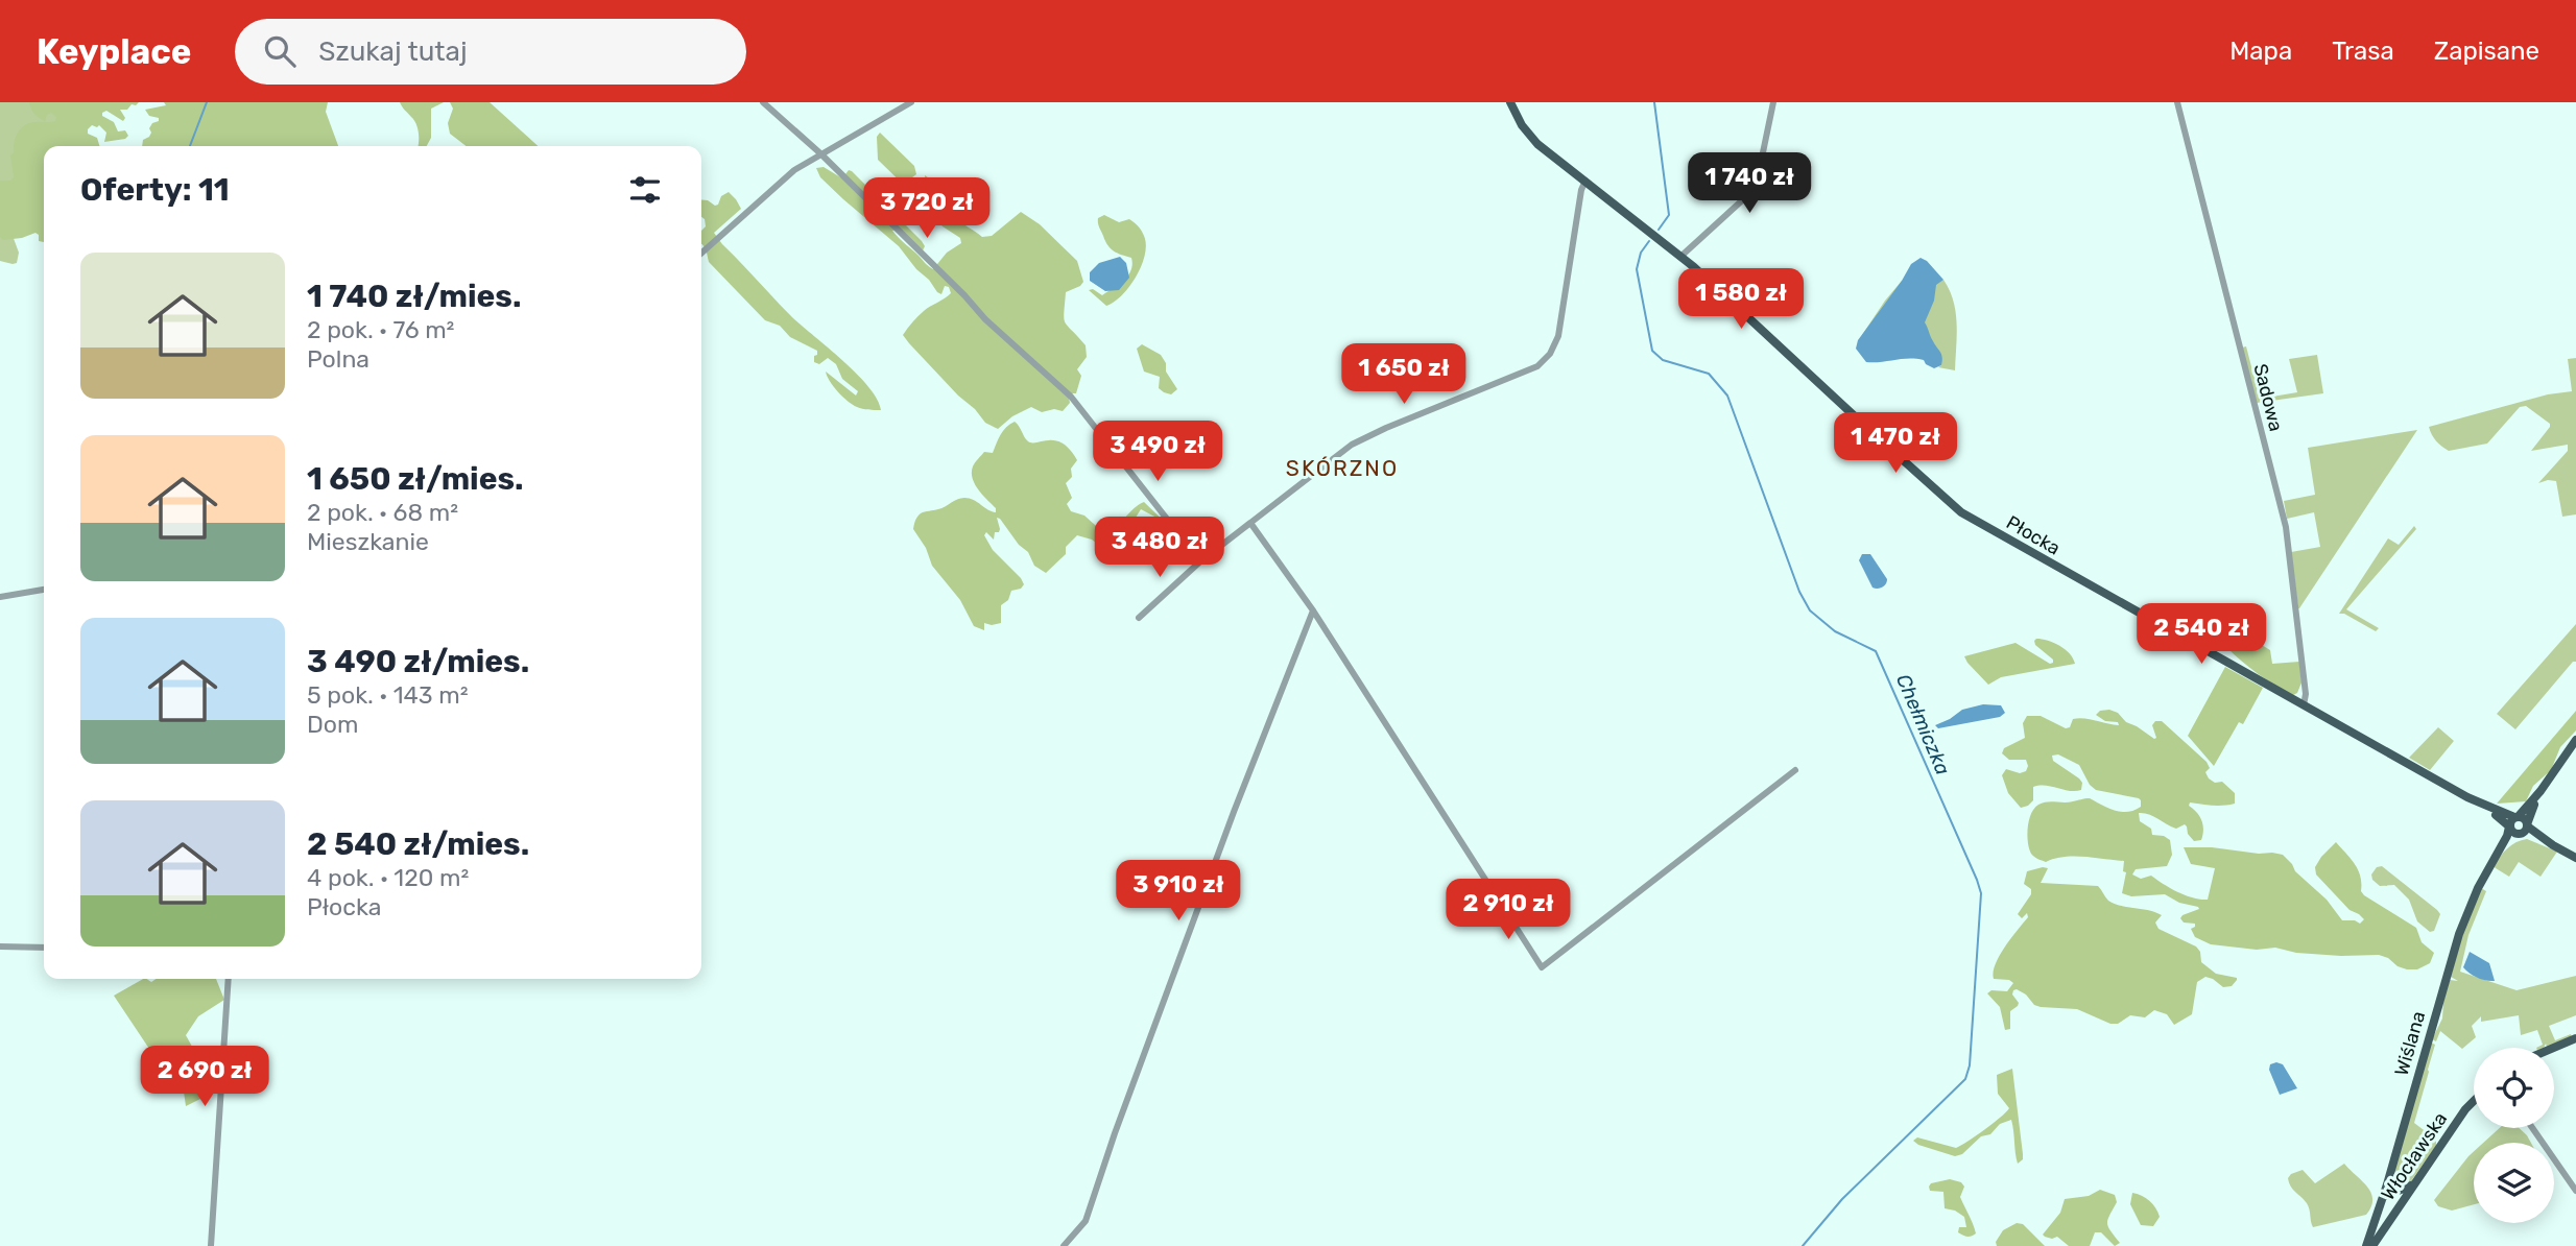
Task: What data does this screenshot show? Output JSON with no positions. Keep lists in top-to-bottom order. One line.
{"streets":{"main road":["Płocka","Wiślana","Włocławska"],"street":["Sadowa"]},"crossings":[["Sadowa","Płocka"],["Płocka","Wiślana"]],"districts":["SKÓRZNO"],"water":["Chełmiczka"],"page":{"header":"Keyplace","search":"Szukaj tutaj","nav":["Mapa","Trasa","Zapisane"],"heading":"Oferty: 11","price":["1 740 zł","3 720 zł","1 580 zł","1 650 zł","1 470 zł","3 490 zł","3 480 zł","2 540 zł","3 910 zł","2 910 zł","2 690 zł"],"list":[{"name":"1 740 zł/mies.","note":"2 pok. · 76 m² · Polna"},{"name":"1 650 zł/mies.","note":"2 pok. · 68 m² · Mieszkanie"},{"name":"3 490 zł/mies.","note":"5 pok. · 143 m² · Dom"},{"name":"2 540 zł/mies.","note":"4 pok. · 120 m² · Płocka"}]}}
